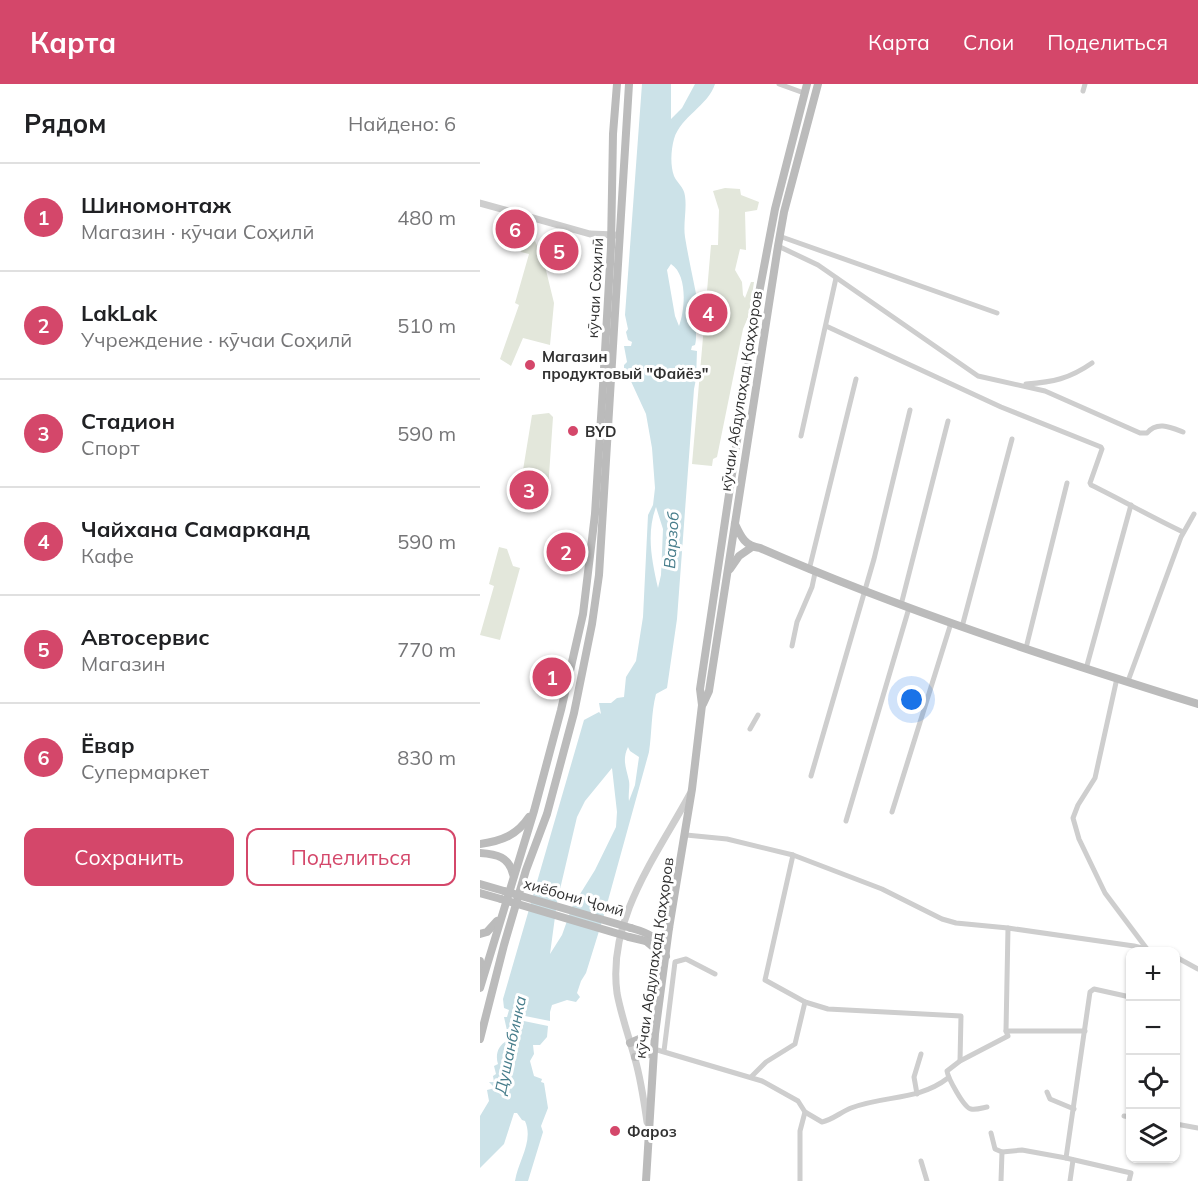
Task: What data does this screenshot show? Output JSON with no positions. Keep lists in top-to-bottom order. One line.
{"streets":{"main road":["кӯчаи Соҳилӣ","кӯчаи Абдулаҳад Қаҳҳоров","хиёбони Ҷомӣ"]},"crossings":[["кӯчаи Абдулаҳад Қаҳҳоров","хиёбони Ҷомӣ"]],"water":["Варзоб","Душанбинка"],"places":["Магазин продуктовый \"Файёз\"","BYD","Фароз"],"page":{"header":"Карта","nav":["Карта","Слои","Поделиться"],"heading":["Рядом","Найдено: 6"],"list":[{"mark":"1","name":"Шиномонтаж","note":"Магазин · кӯчаи Соҳилӣ","value":"480 m"},{"mark":"2","name":"LakLak","note":"Учреждение · кӯчаи Соҳилӣ","value":"510 m"},{"mark":"3","name":"Стадион","note":"Спорт","value":"590 m"},{"mark":"4","name":"Чайхана Самарканд","note":"Кафе","value":"590 m"},{"mark":"5","name":"Автосервис","note":"Магазин","value":"770 m"},{"mark":"6","name":"Ёвар","note":"Супермаркет","value":"830 m"}],"pins":["6","5","4","3","2","1"],"buttons":["Сохранить","Поделиться"],"map_buttons":["+","−"]}}
